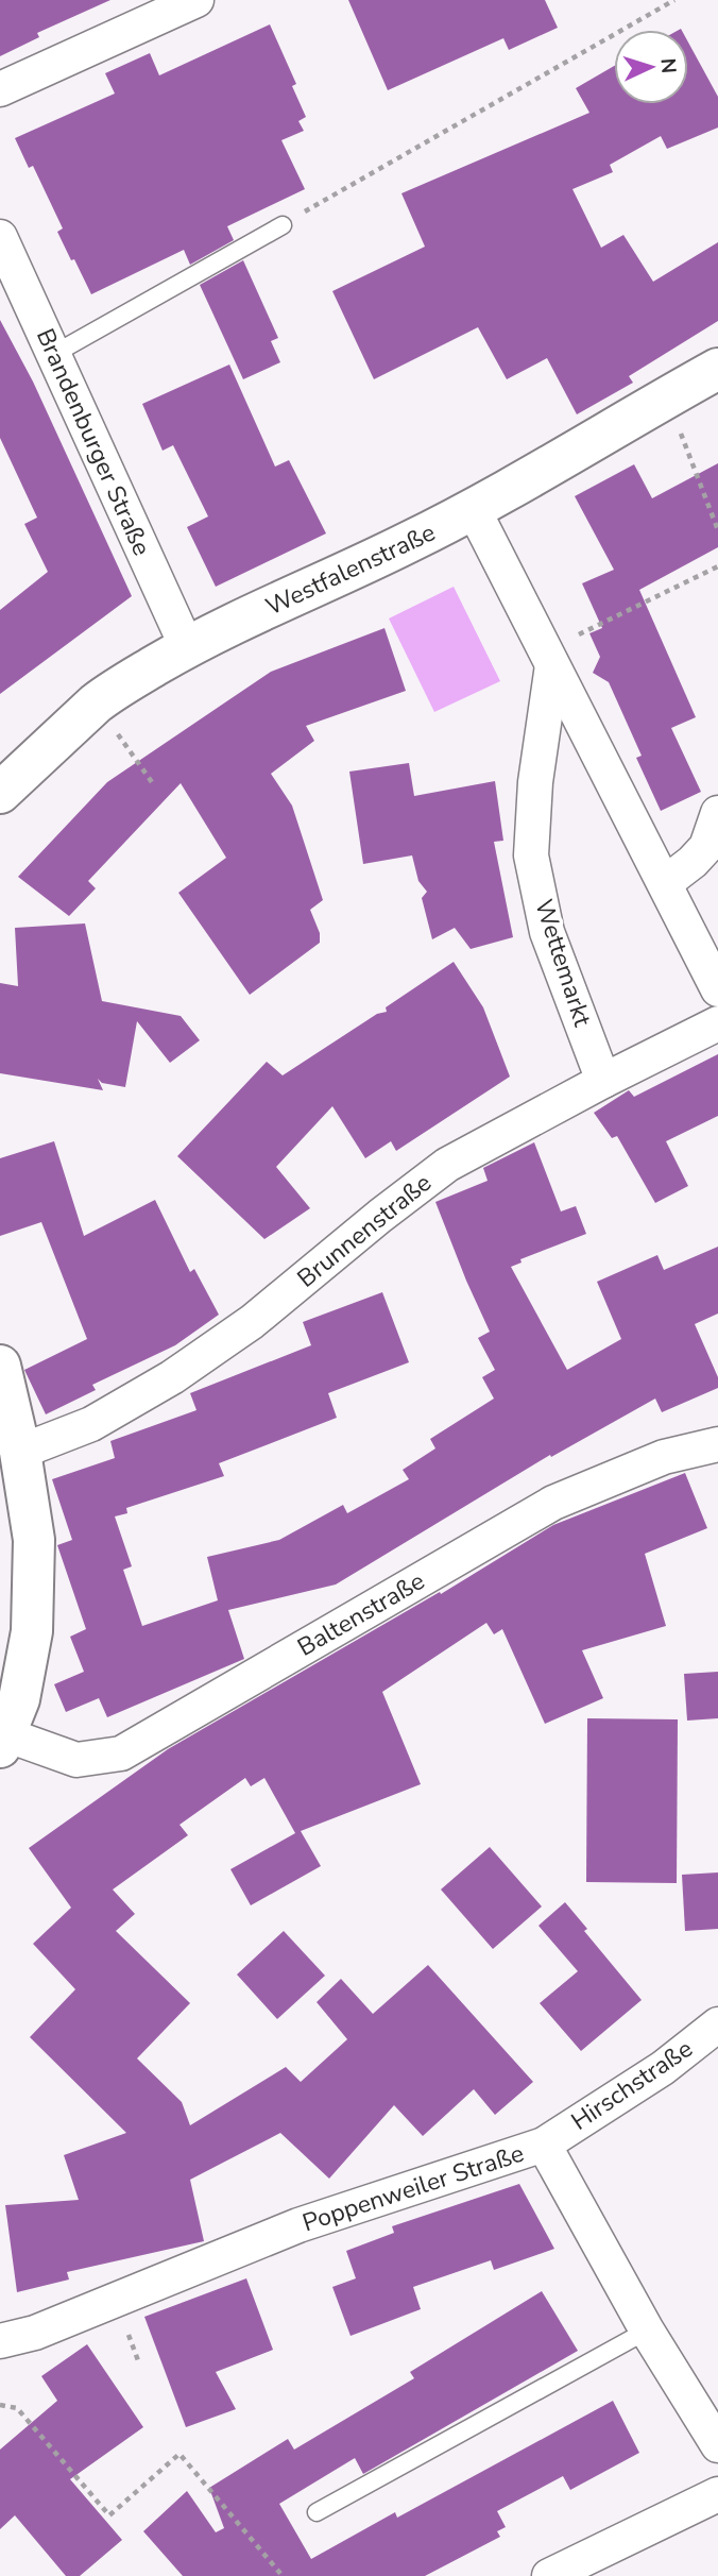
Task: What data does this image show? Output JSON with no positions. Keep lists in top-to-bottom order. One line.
{"streets":{"main road":["Westfalenstraße"],"street":["Brandenburger Straße","Wettemarkt","Brunnenstraße","Baltenstraße","Hirschstraße","Poppenweiler Straße"]},"crossings":[["Brandenburger Straße","Westfalenstraße"],["Wettemarkt","Brunnenstraße"],["Hirschstraße","Poppenweiler Straße"]],"north":"right"}
